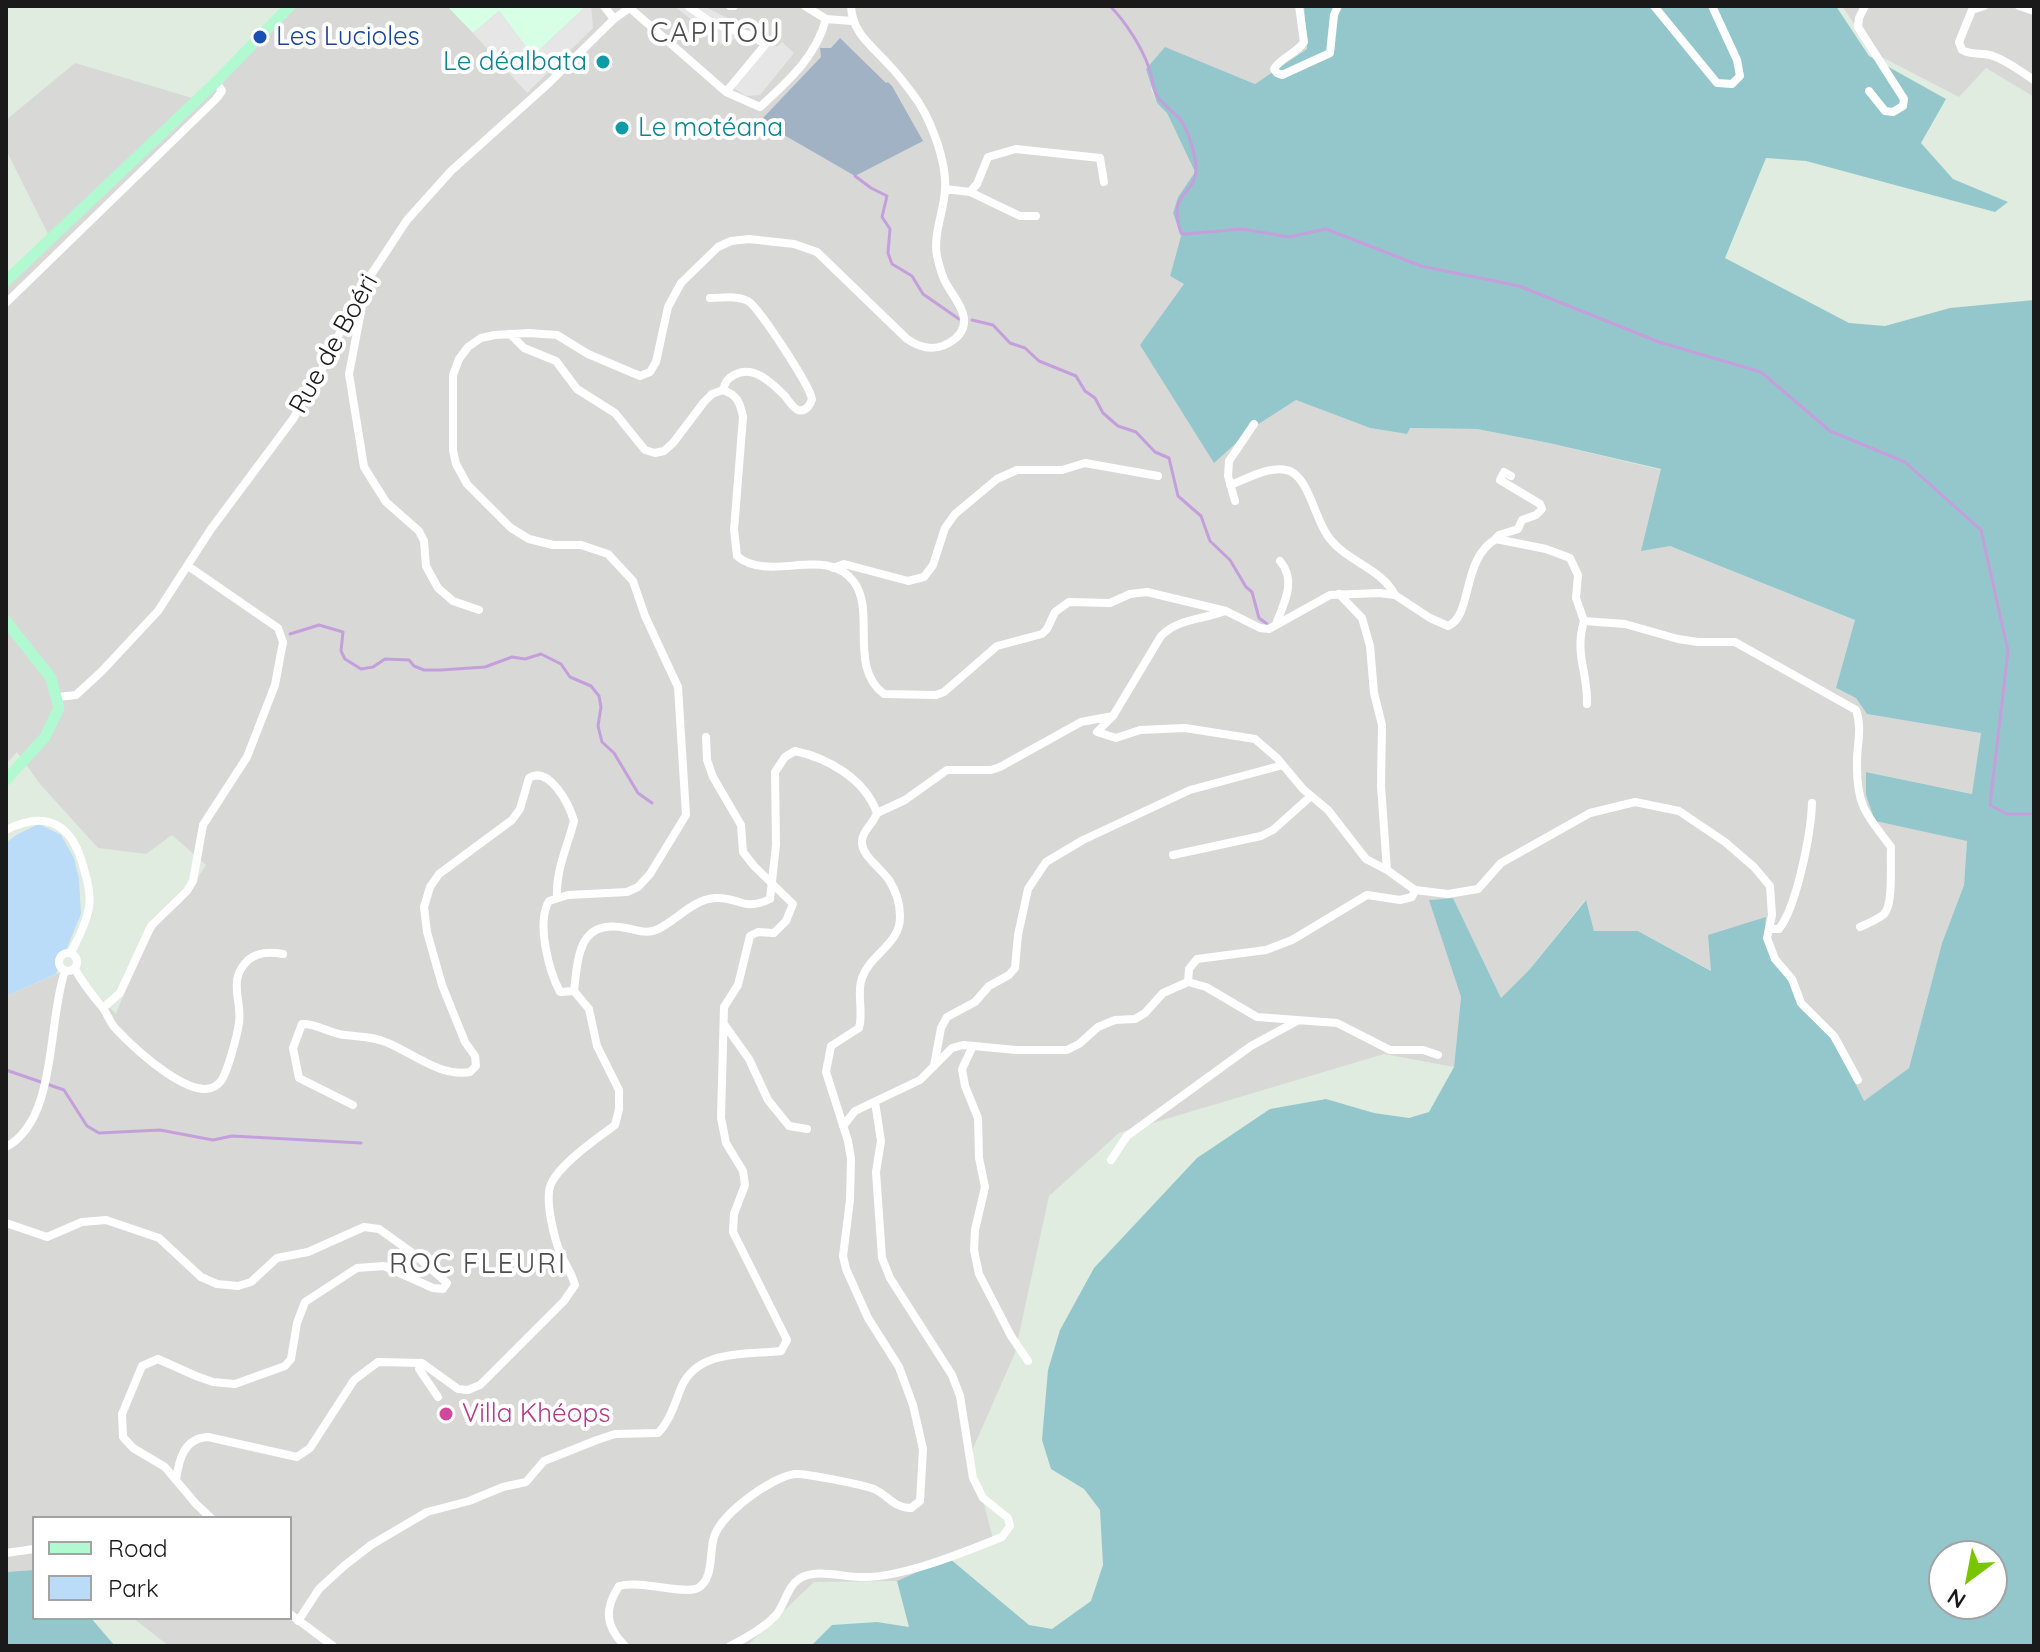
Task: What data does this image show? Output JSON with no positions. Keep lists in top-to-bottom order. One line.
{"streets":{"street":["Rue de Boéri"]},"districts":["CAPITOU","ROC FLEURI"],"places":["Les Lucioles","Le déalbata","Le motéana","Villa Khéops"],"legend":["Road","Park"],"north":"bottom left"}
